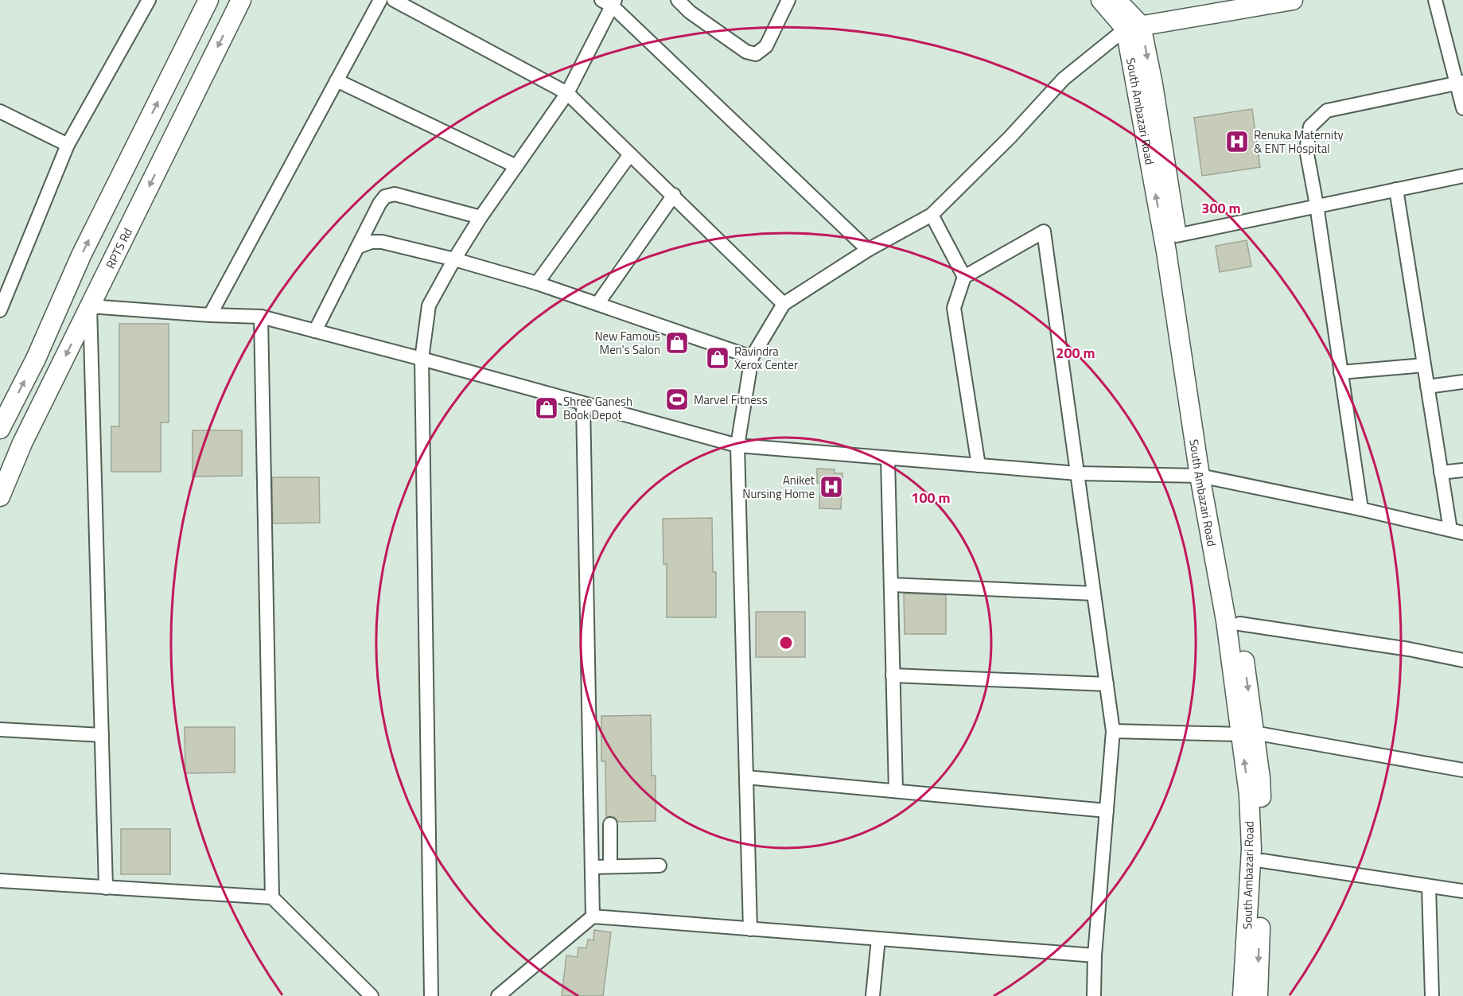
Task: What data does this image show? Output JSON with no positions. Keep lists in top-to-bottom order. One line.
{"streets":{"main road":["South Ambazari Road","RPTS Rd"]},"places":{"hospital":["Renuka Maternity & ENT Hospital","Aniket Nursing Home"],"shop":["New Famous Men's Salon","Ravindra Xerox Center","Shree Ganesh Book Depot"],"sports":["Marvel Fitness"]},"rings":["300 m","200 m","100 m"]}
